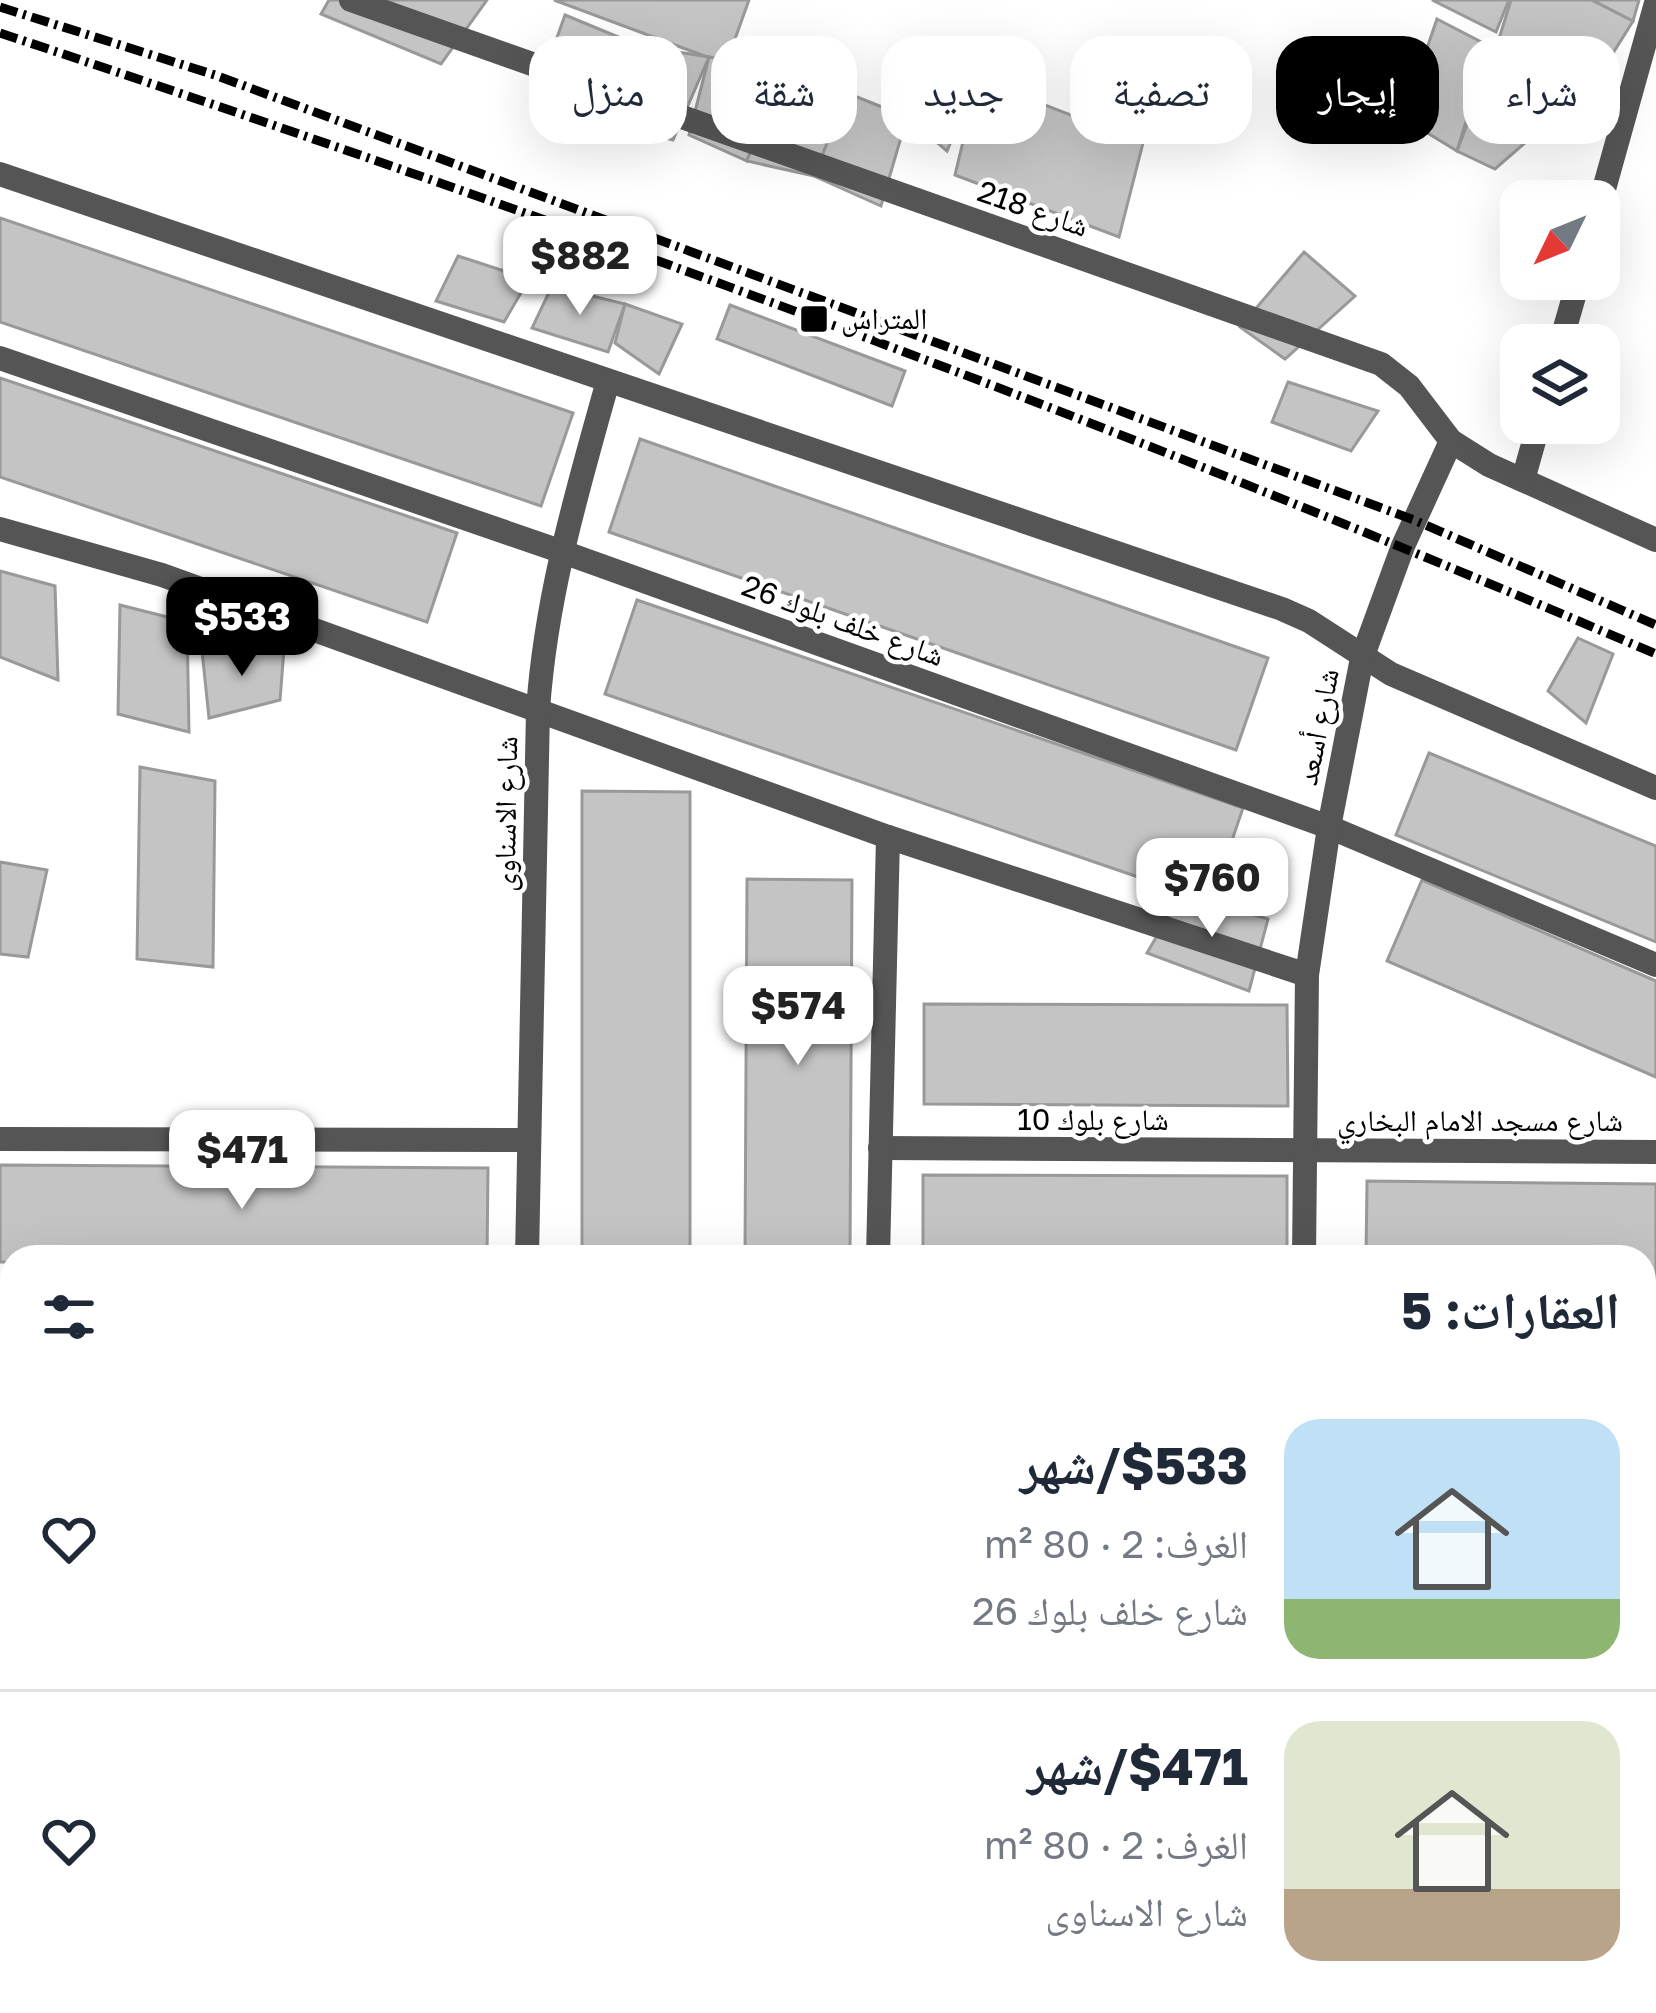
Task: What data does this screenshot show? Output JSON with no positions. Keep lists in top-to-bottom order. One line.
{"streets":{"street":["شارع 218","شارع خلف بلوك 26","شارع أسعد","شارع الاسناوى","شارع بلوك 10","شارع مسجد الامام البخاري"]},"crossings":[["شارع 218","شارع أسعد"],["شارع خلف بلوك 26","شارع أسعد"],["شارع خلف بلوك 26","شارع الاسناوى"],["شارع أسعد","شارع بلوك 10"],["شارع أسعد","شارع مسجد الامام البخاري"],["شارع بلوك 10","شارع مسجد الامام البخاري"]],"places":{"transit":["المتراس"]},"north":"bottom left","page":{"chip":["شراء","إيجار","تصفية","جديد","شقة","منزل"],"price":["$882","$533","$760","$574","$471"],"heading":"العقارات: 5","list":[{"name":"$533/شهر","note":"الغرف: 2 · 80 m² · شارع خلف بلوك 26"},{"name":"$471/شهر","note":"الغرف: 2 · 80 m² · شارع الاسناوى"}]}}
